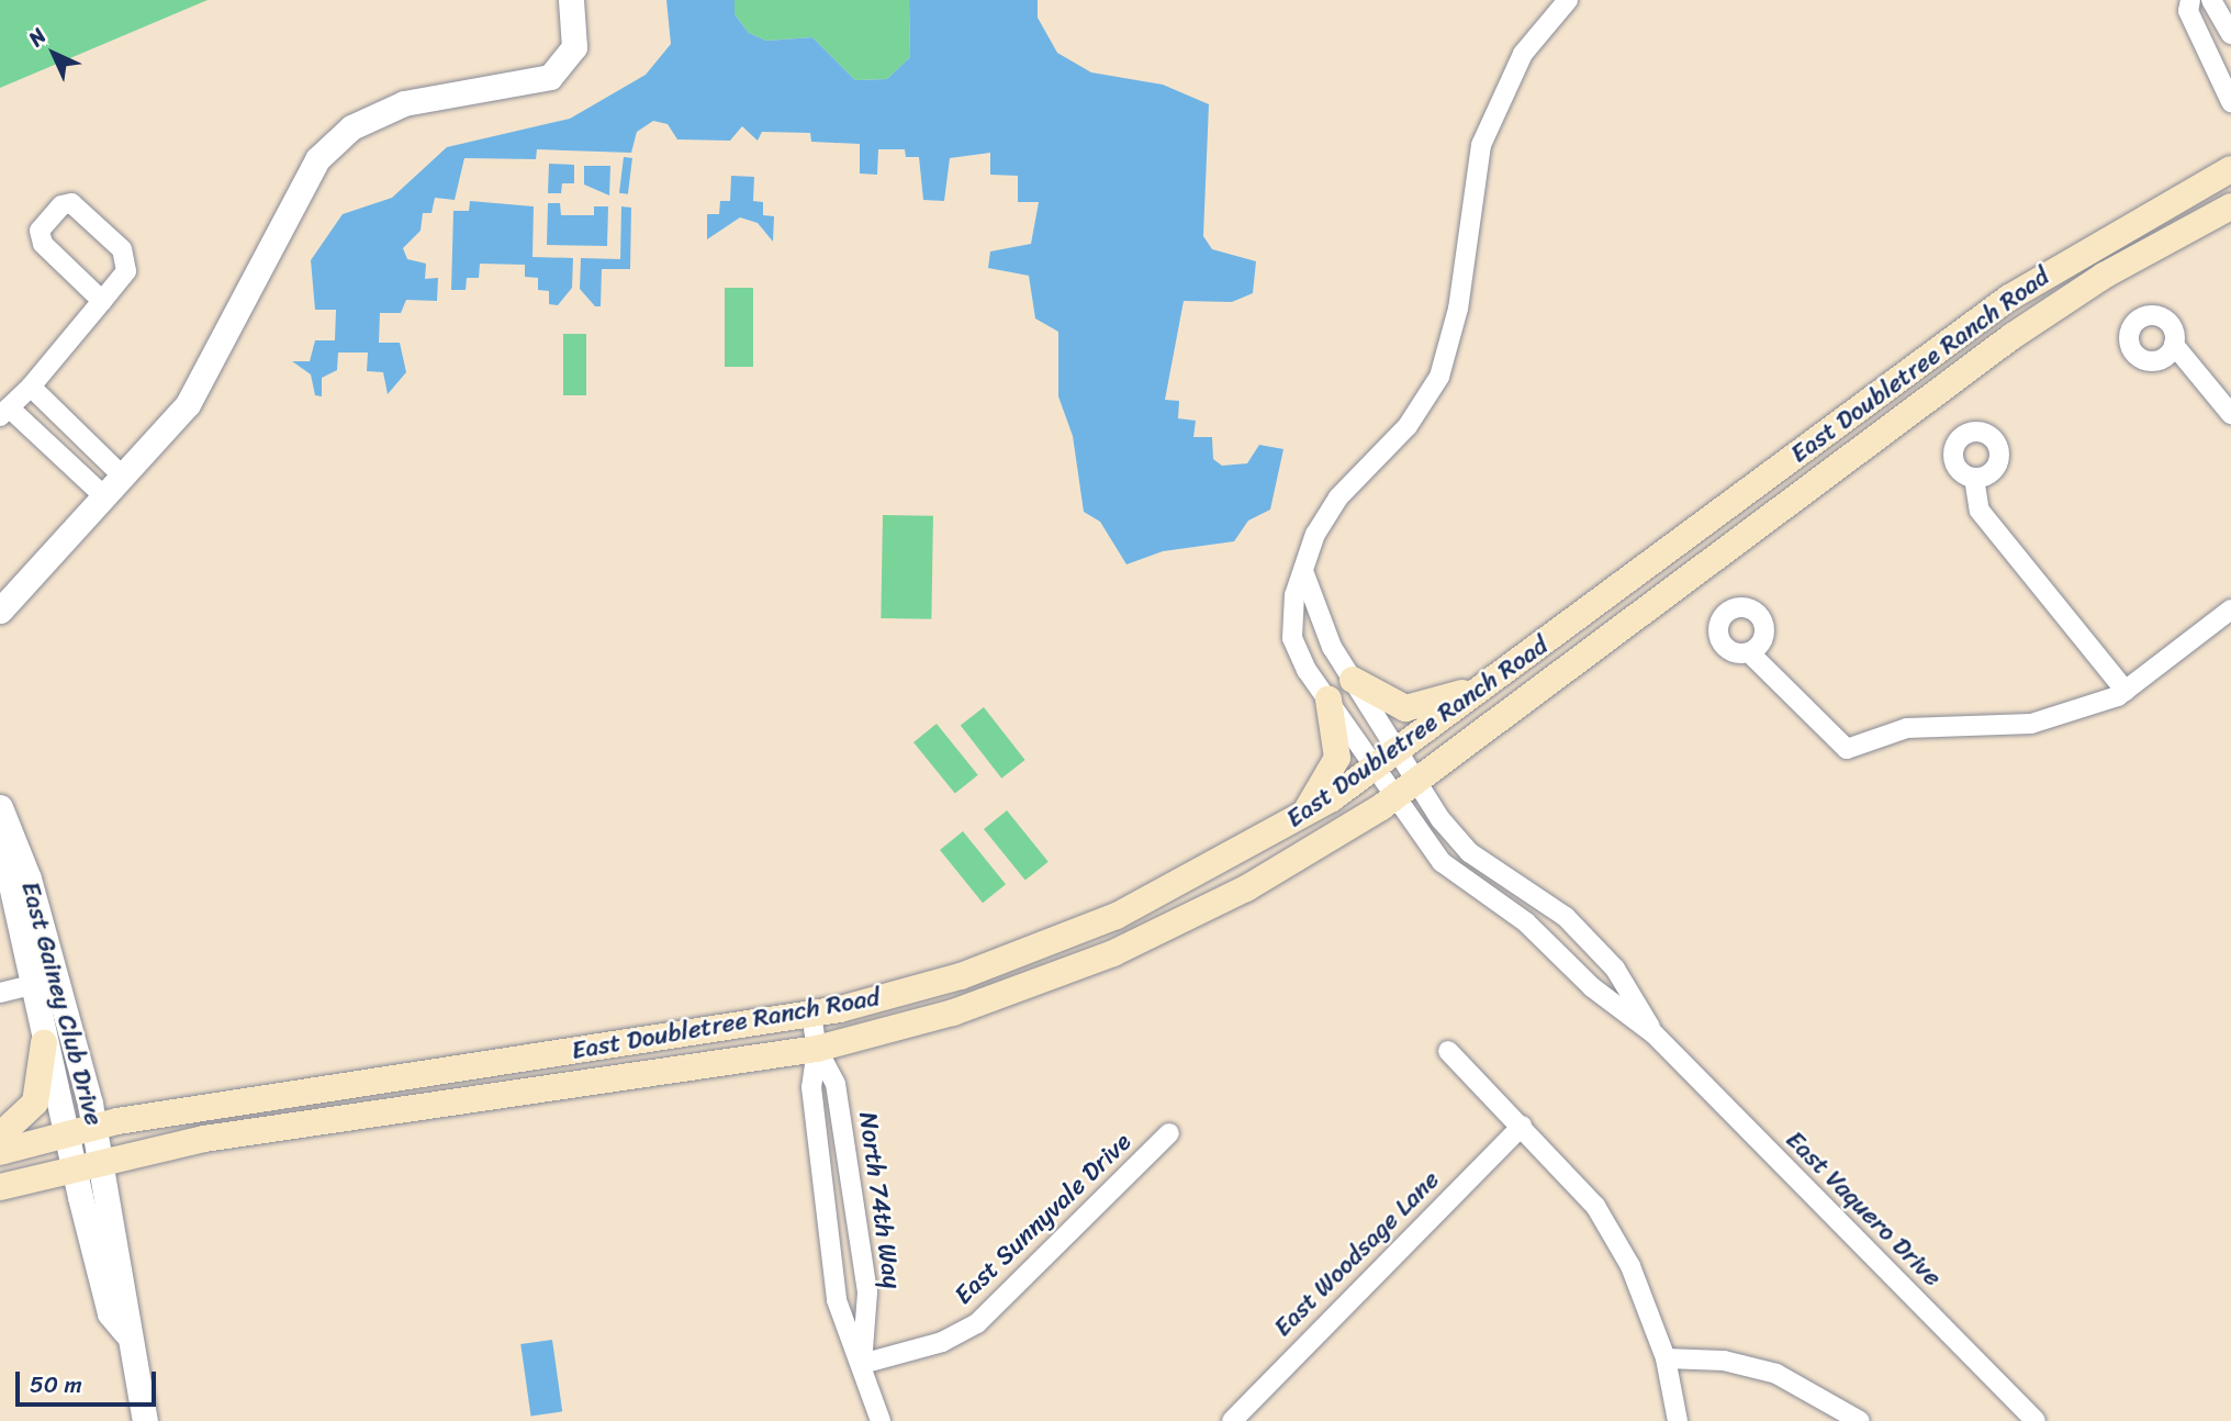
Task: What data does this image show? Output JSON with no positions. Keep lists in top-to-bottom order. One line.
{"streets":{"main road":["East Doubletree Ranch Road"],"street":["East Gainey Club Drive","North 74th Way","East Vaquero Drive","East Sunnyvale Drive","East Woodsage Lane"]},"crossings":[["East Doubletree Ranch Road","East Gainey Club Drive"],["East Doubletree Ranch Road","North 74th Way"],["East Doubletree Ranch Road","East Vaquero Drive"],["North 74th Way","East Sunnyvale Drive"]],"scale_bar":"50 m","north":"top left"}
